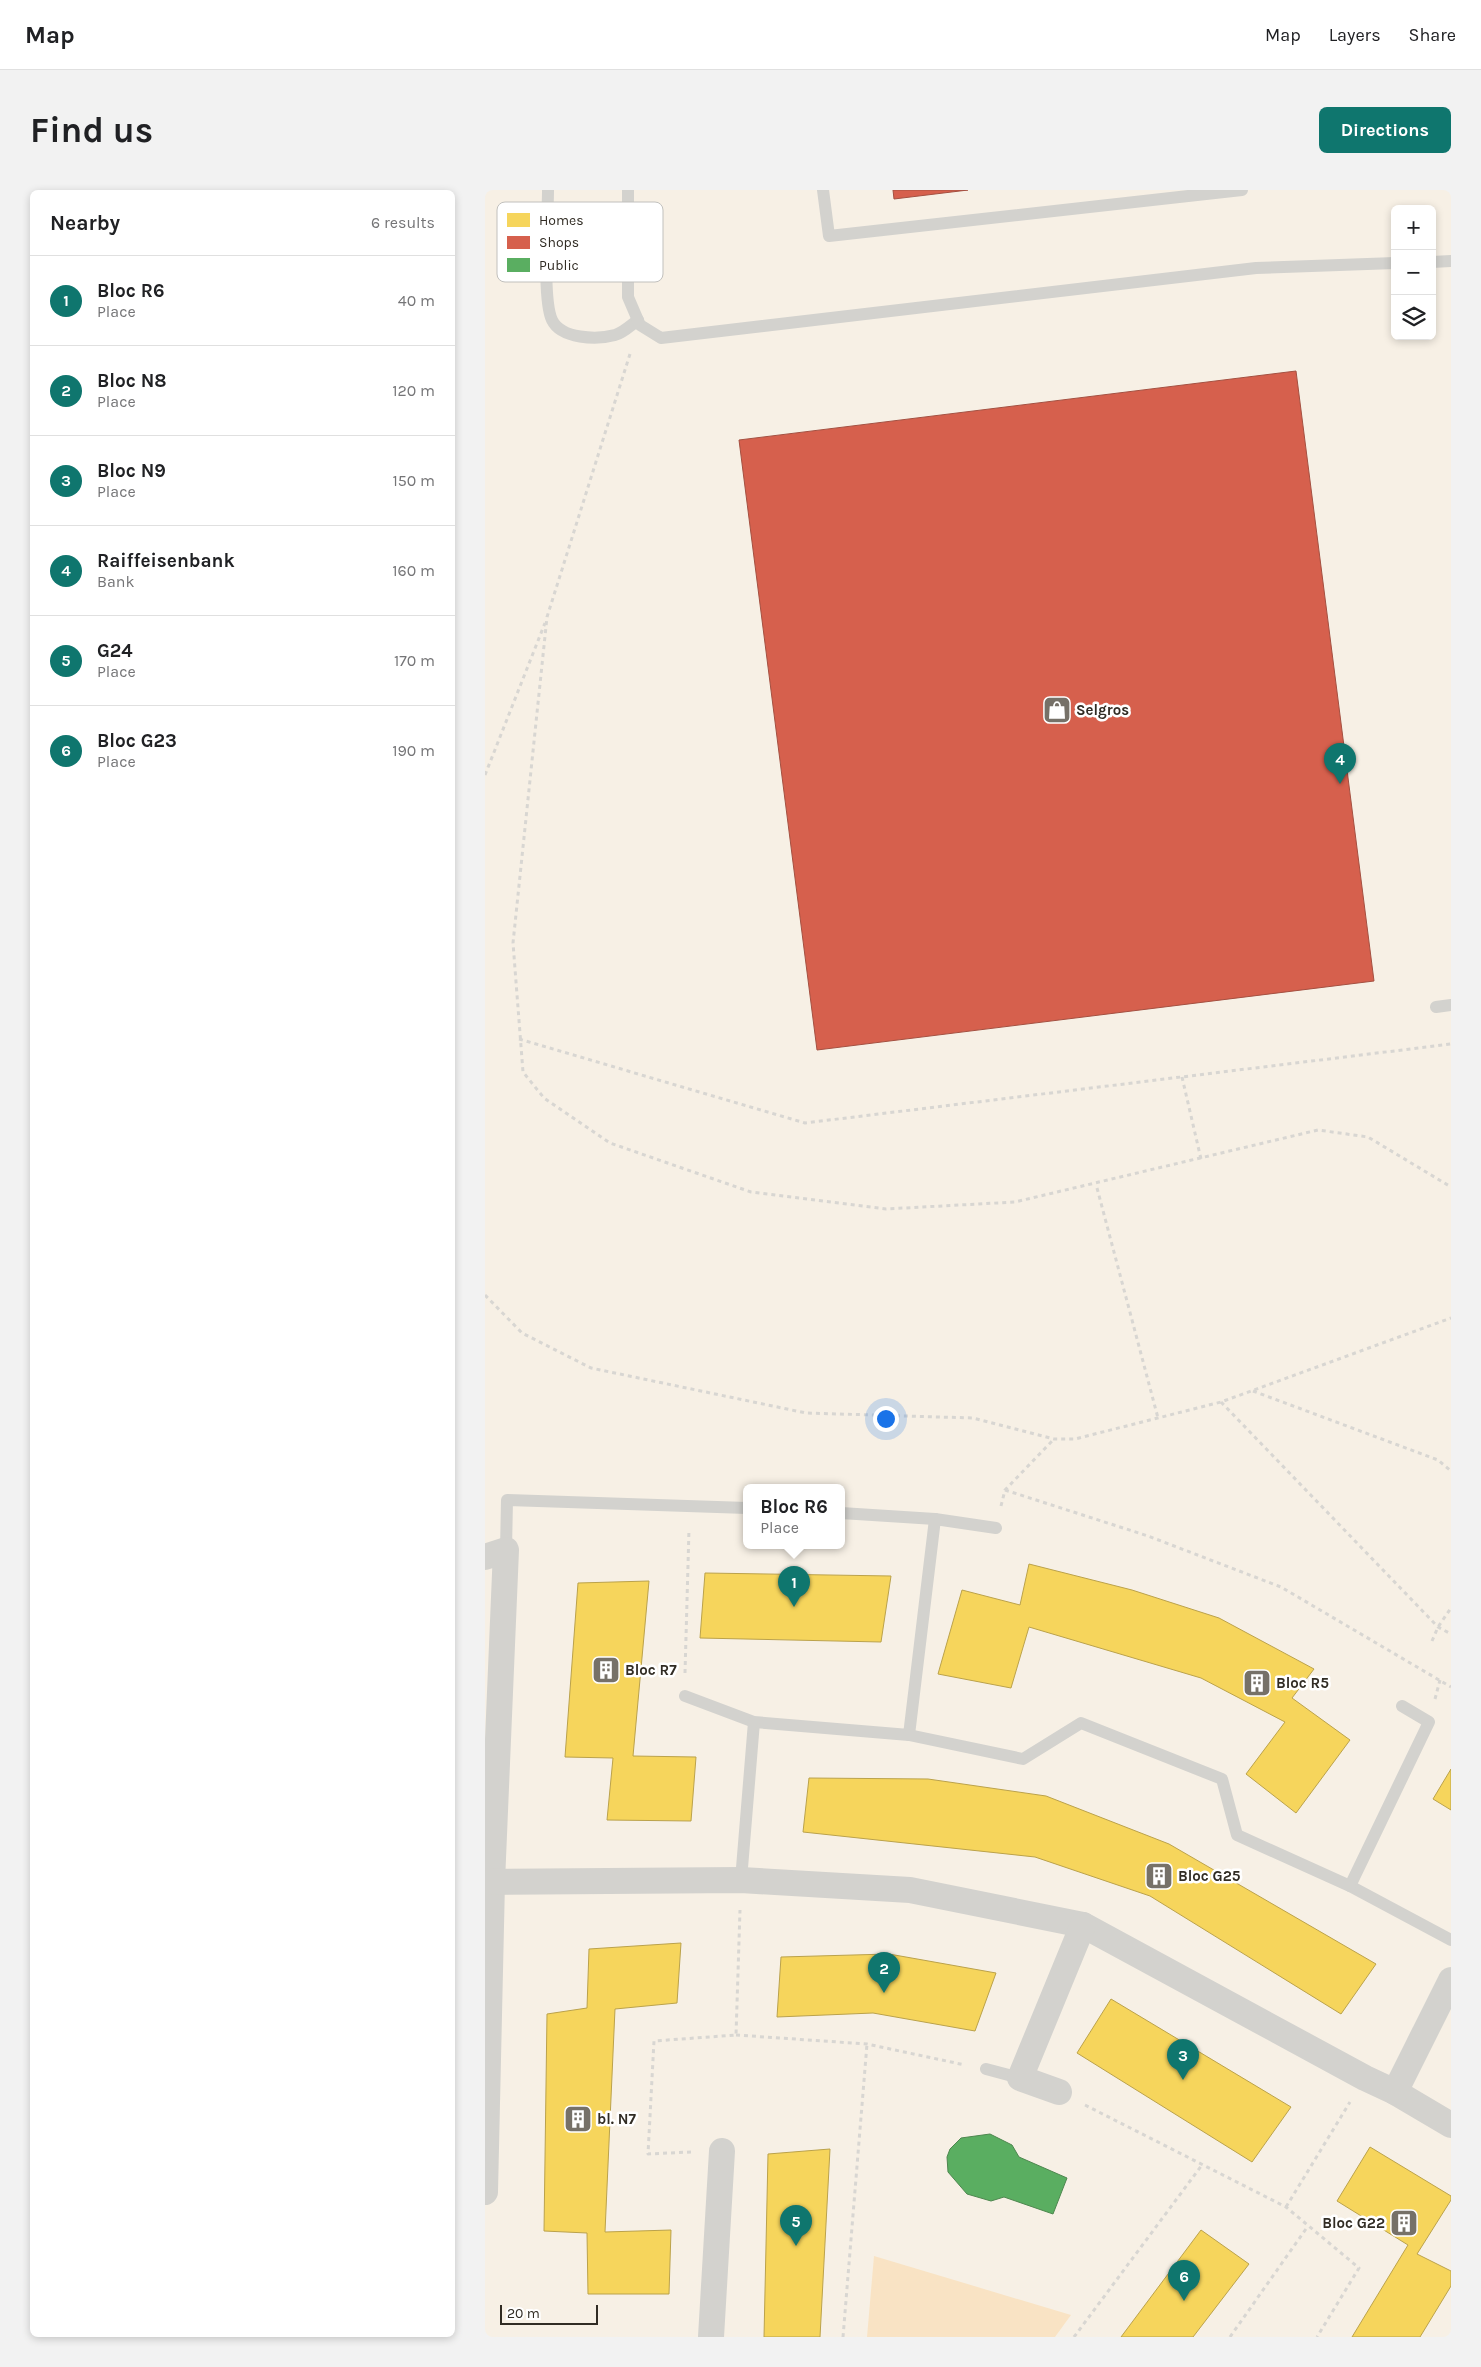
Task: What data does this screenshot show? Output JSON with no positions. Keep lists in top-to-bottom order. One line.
{"places":{"shop":["Selgros"],"building":["Bloc R7","Bloc R5","Bloc G25","bl. N7","Bloc G22"]},"legend":["Homes","Shops","Public"],"scale_bar":"20 m","page":{"header":"Map","nav":["Map","Layers","Share"],"buttons":"Directions","title":"Find us","heading":["Nearby","6 results"],"map_buttons":["+","−"],"list":[{"mark":"1","name":"Bloc R6","note":"Place","value":"40 m"},{"mark":"2","name":"Bloc N8","note":"Place","value":"120 m"},{"mark":"3","name":"Bloc N9","note":"Place","value":"150 m"},{"mark":"4","name":"Raiffeisenbank","note":"Bank","value":"160 m"},{"mark":"5","name":"G24","note":"Place","value":"170 m"},{"mark":"6","name":"Bloc G23","note":"Place","value":"190 m"}],"pins":["4","1","2","3","5","6"],"popup":["Bloc R6","Place"],"scale":"20 m"}}
